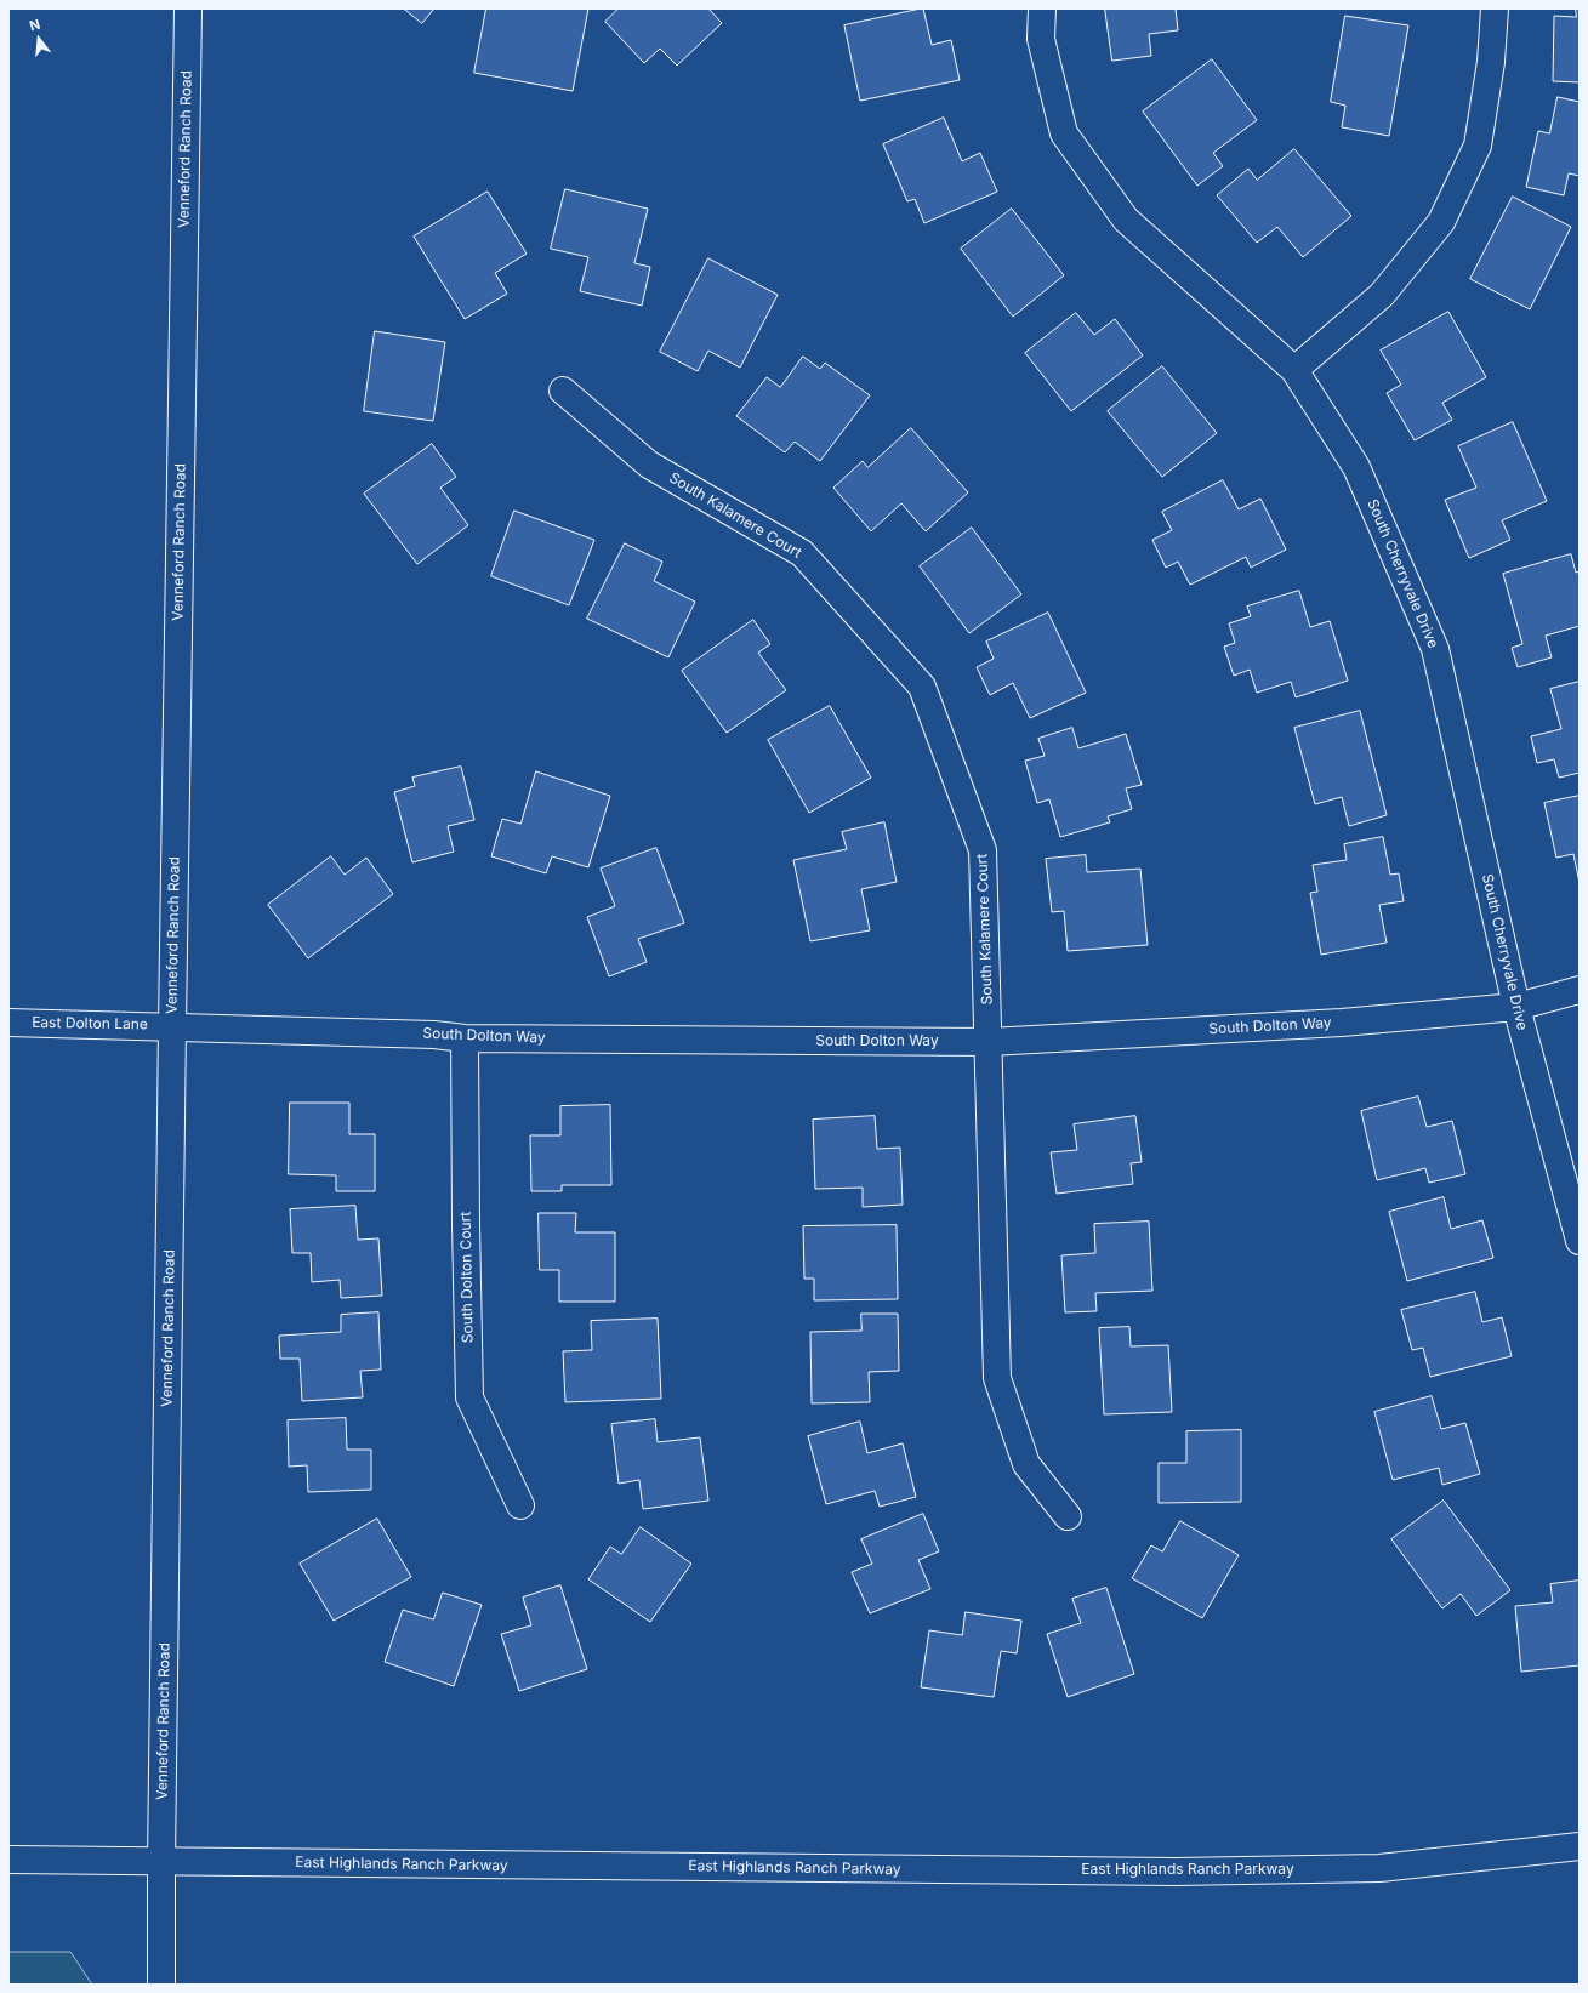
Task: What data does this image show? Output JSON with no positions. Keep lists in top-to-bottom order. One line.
{"streets":{"street":["Venneford Ranch Road","South Kalamere Court","South Cherryvale Drive","East Dolton Lane","South Dolton Way","South Dolton Court","East Highlands Ranch Parkway"]},"crossings":[["Venneford Ranch Road","East Dolton Lane"],["Venneford Ranch Road","South Dolton Way"],["Venneford Ranch Road","East Highlands Ranch Parkway"],["South Kalamere Court","South Dolton Way"],["South Cherryvale Drive","South Dolton Way"],["East Dolton Lane","South Dolton Way"],["South Dolton Way","South Dolton Court"]],"north":"top"}
